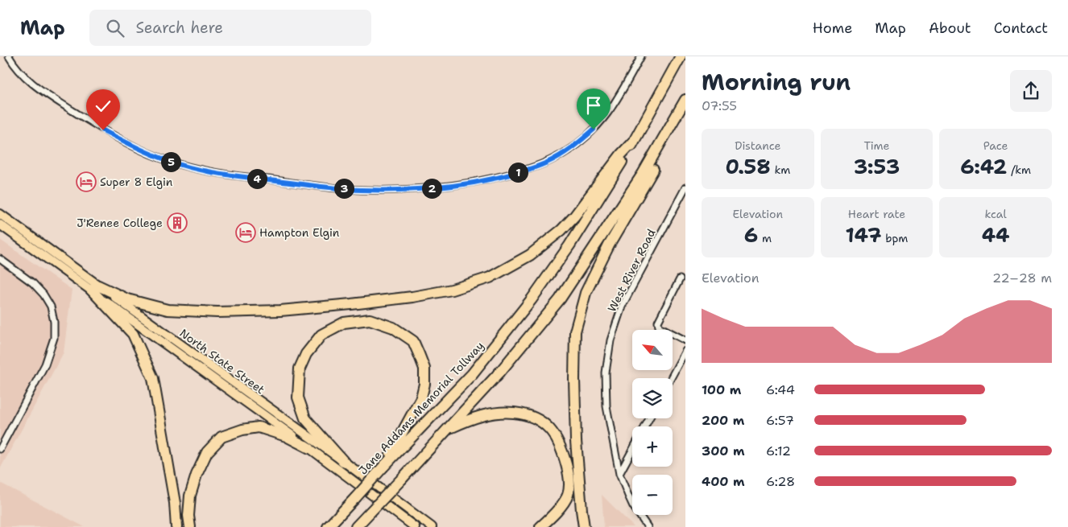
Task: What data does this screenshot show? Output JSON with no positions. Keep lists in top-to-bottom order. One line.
{"streets":{"highway":["Jane Addams Memorial Tollway"],"main road":["North State Street"],"street":["West River Road"]},"places":{"hotel":["Super 8 Elgin","Hampton Elgin"],"building":["J'Renee College"]},"north":"top left","page":{"header":"Map","search":"Search here","nav":["Home","Map","About","Contact"],"heading":["Morning run","07:55"],"stats":[["Distance","0.58 km"],["Time","3:53"],["Pace","6:42 /km"],["Elevation","6 m"],["Heart rate","147 bpm"],["kcal","44"]],"pins":["5","1","4","2","3"],"chart":["Elevation","22–28 m"],"map_buttons":["+","−"],"list":[{"name":"100 m","note":"6:44"},{"name":"200 m","note":"6:57"},{"name":"300 m","note":"6:12"},{"name":"400 m","note":"6:28"}]}}
